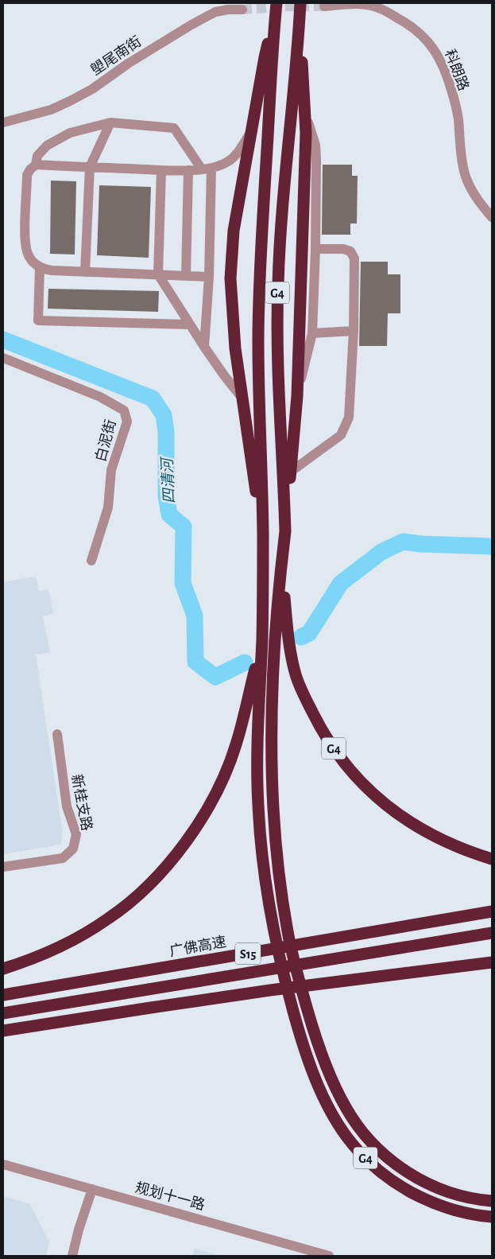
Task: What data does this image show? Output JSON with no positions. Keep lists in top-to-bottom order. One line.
{"streets":{"highway":["G4","广佛高速","S15"],"street":["塱尾南街","科朗路","白泥街","新桂支路","规划十一路"]},"water":["四清河"]}
